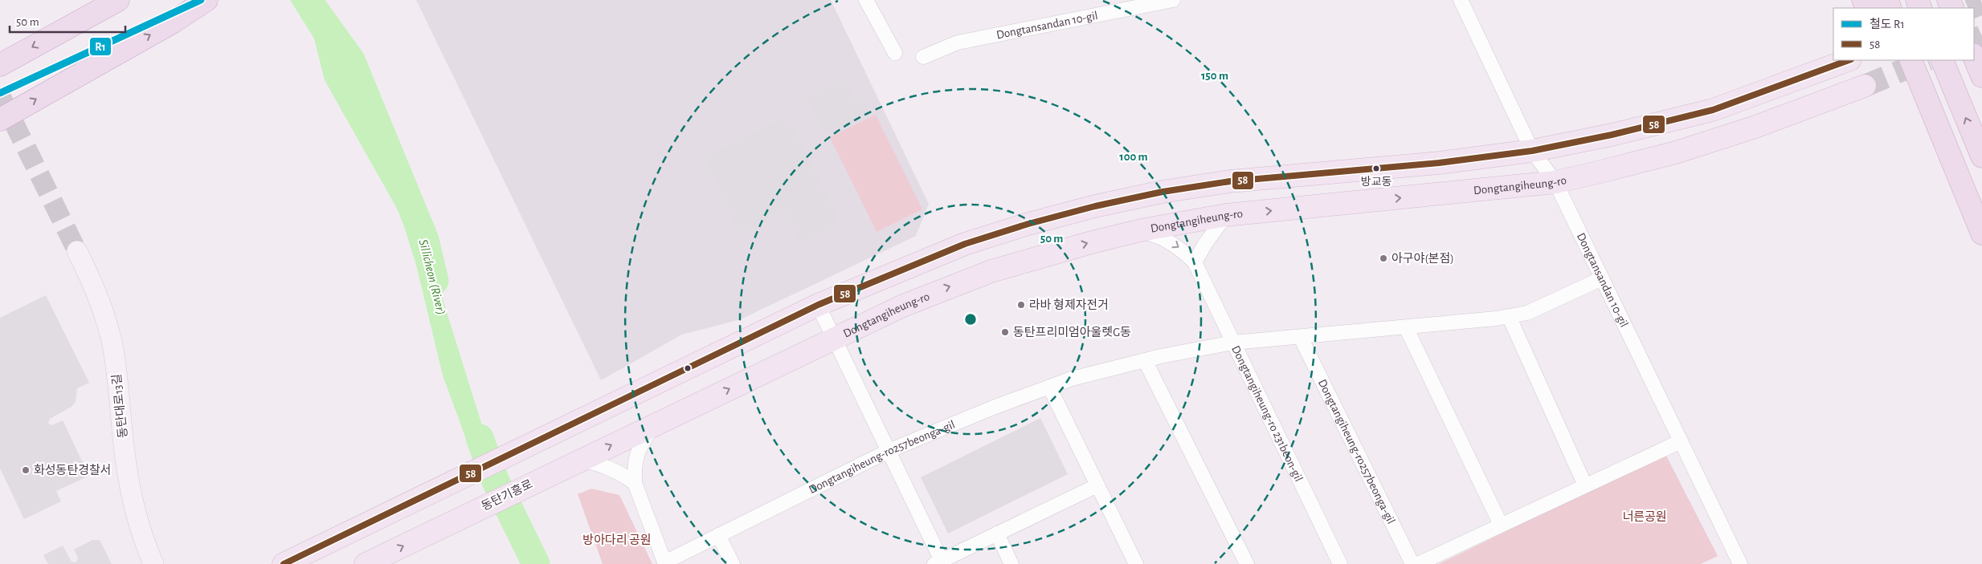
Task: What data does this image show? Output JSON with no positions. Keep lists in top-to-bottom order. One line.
{"streets":{"main road":["Dongtangiheung-ro","동탄기흥로"],"street":["Dongtansandan 10-gil","동탄대로13길","Dongtangiheung-ro 231beon-gil","Dongtangiheung-ro257beonga-gil"]},"crossings":[["Dongtansandan 10-gil","Dongtangiheung-ro"],["Dongtansandan 10-gil","Dongtangiheung-ro257beonga-gil"],["Dongtangiheung-ro","Dongtangiheung-ro 231beon-gil"],["Dongtangiheung-ro","동탄기흥로"],["Dongtangiheung-ro 231beon-gil","Dongtangiheung-ro257beonga-gil"]],"water":["Sillicheon (River)"],"parks":["너른공원","방아다리 공원"],"places":["방교동","아구야(본점)","라바 형제자전거","동탄프리미엄아울렛G동","화성동탄경찰서"],"lines":["rail line R1","transit line 58"],"legend":["철도 R1","58"],"scale_bar":"50 m","rings":["150 m","100 m","50 m"]}
